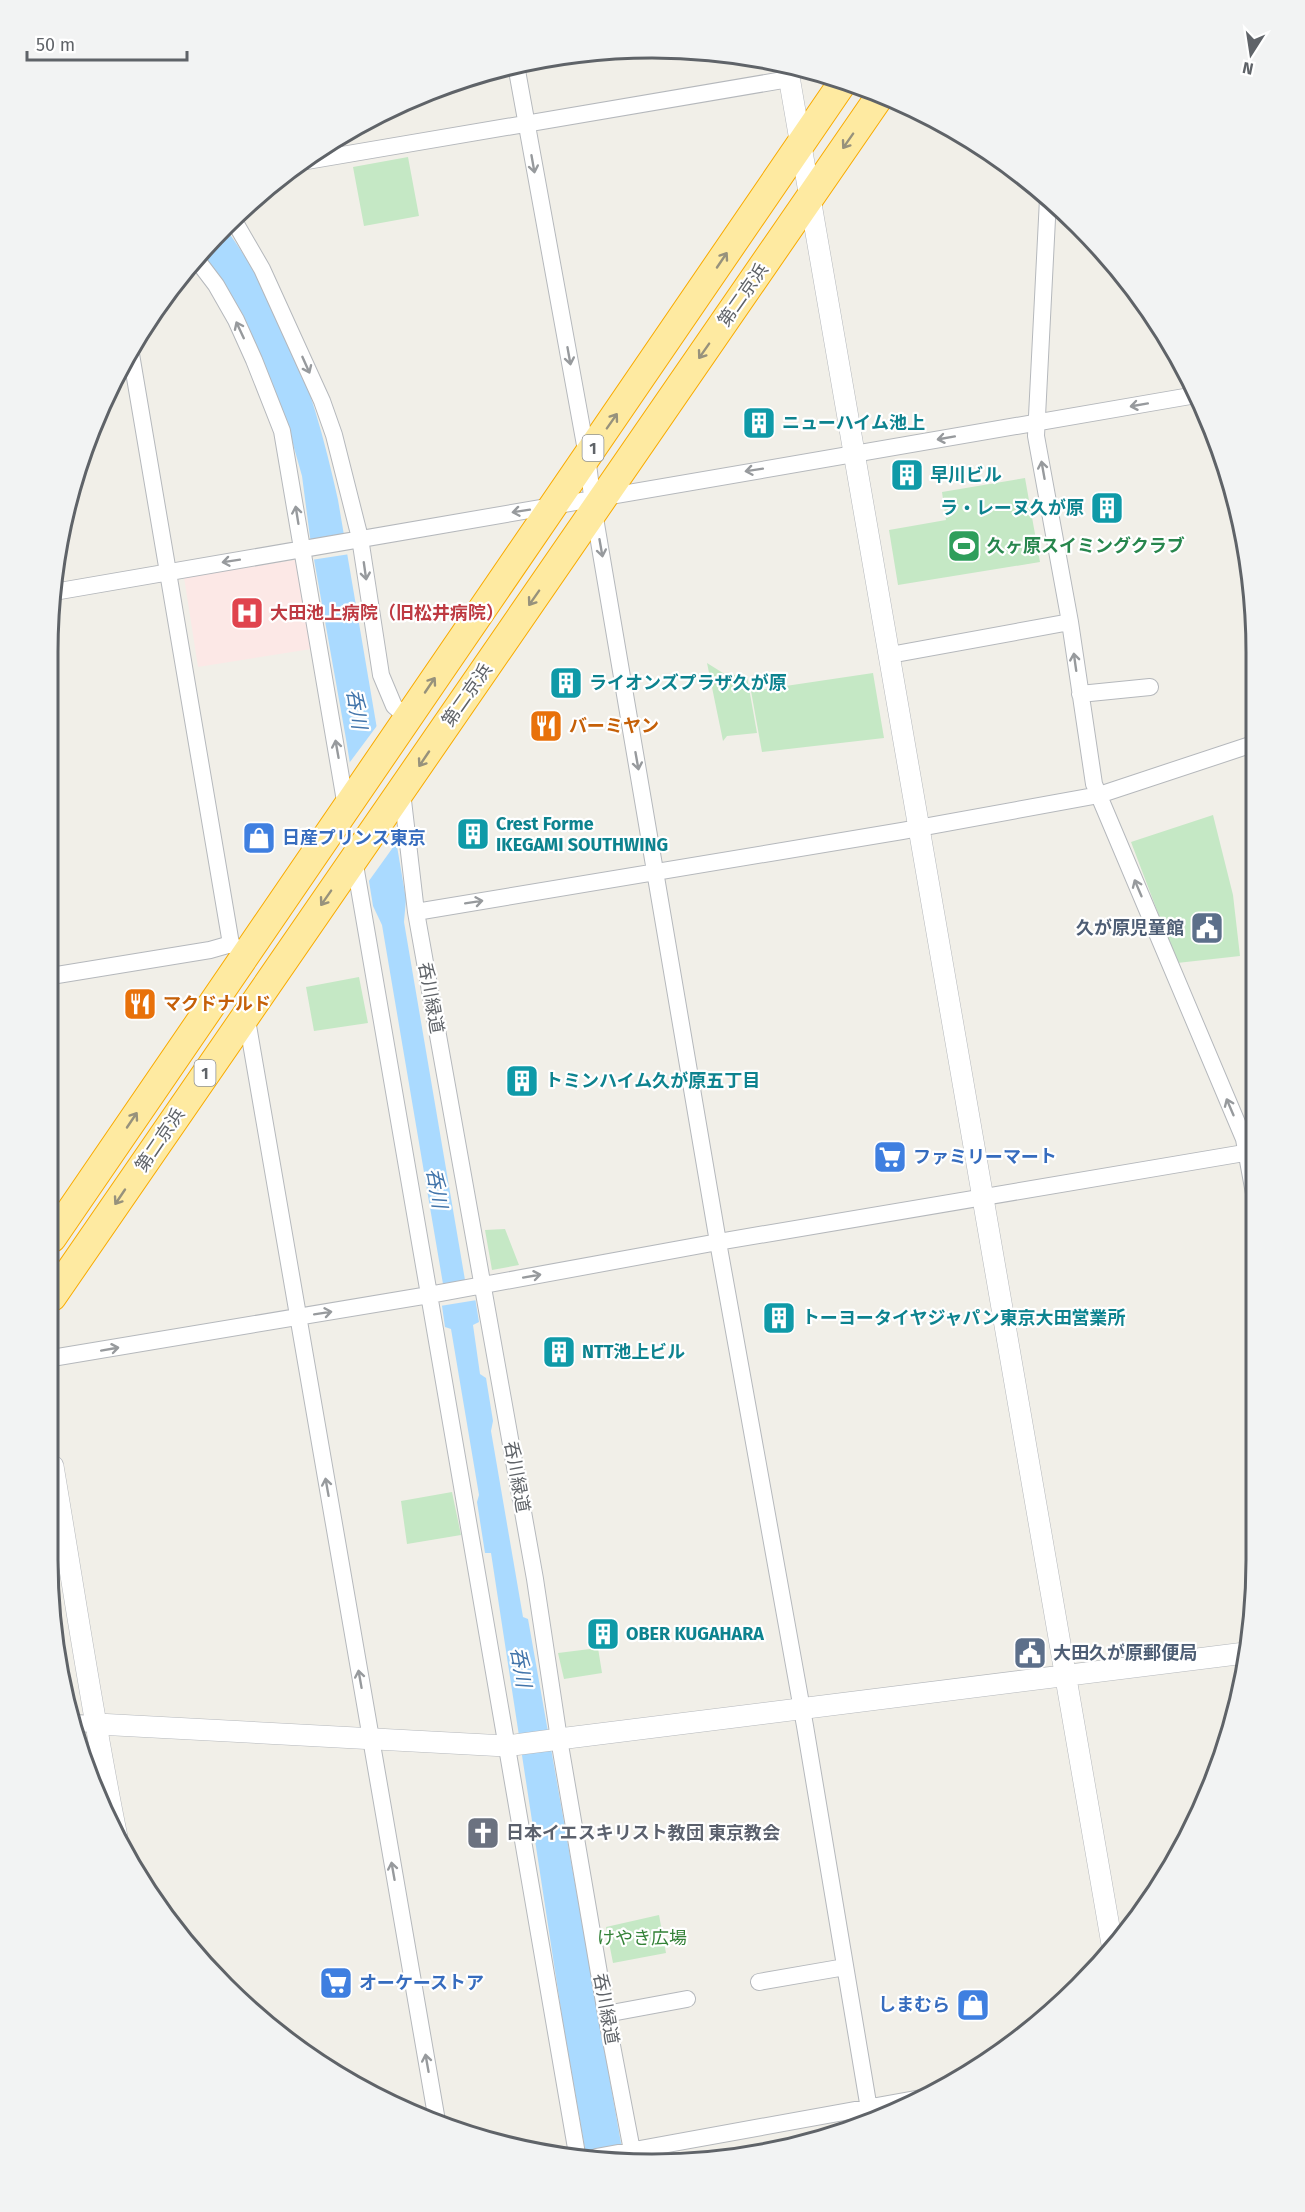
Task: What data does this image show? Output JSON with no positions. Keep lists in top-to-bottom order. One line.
{"streets":{"highway":["第二京浜","1"],"street":["呑川緑道"]},"crossings":[["第二京浜","呑川緑道"]],"water":["呑川"],"parks":["けやき広場"],"places":{"building":["ニューハイム池上","早川ビル","ラ・レーヌ久が原","ライオンズプラザ久が原","Crest Forme IKEGAMI SOUTHWING","トミンハイム久が原五丁目","トーヨータイヤジャパン東京大田営業所","NTT池上ビル","OBER KUGAHARA"],"sports":["久ヶ原スイミングクラブ"],"hospital":["大田池上病院（旧松井病院）"],"restaurant":["バーミヤン","マクドナルド"],"shop":["日産プリンス東京","しまむら"],"public building":["久が原児童館","大田久が原郵便局"],"supermarket":["ファミリーマート","オーケーストア"],"church":["日本イエスキリスト教団 東京教会"]},"scale_bar":"50 m","north":"bottom"}
